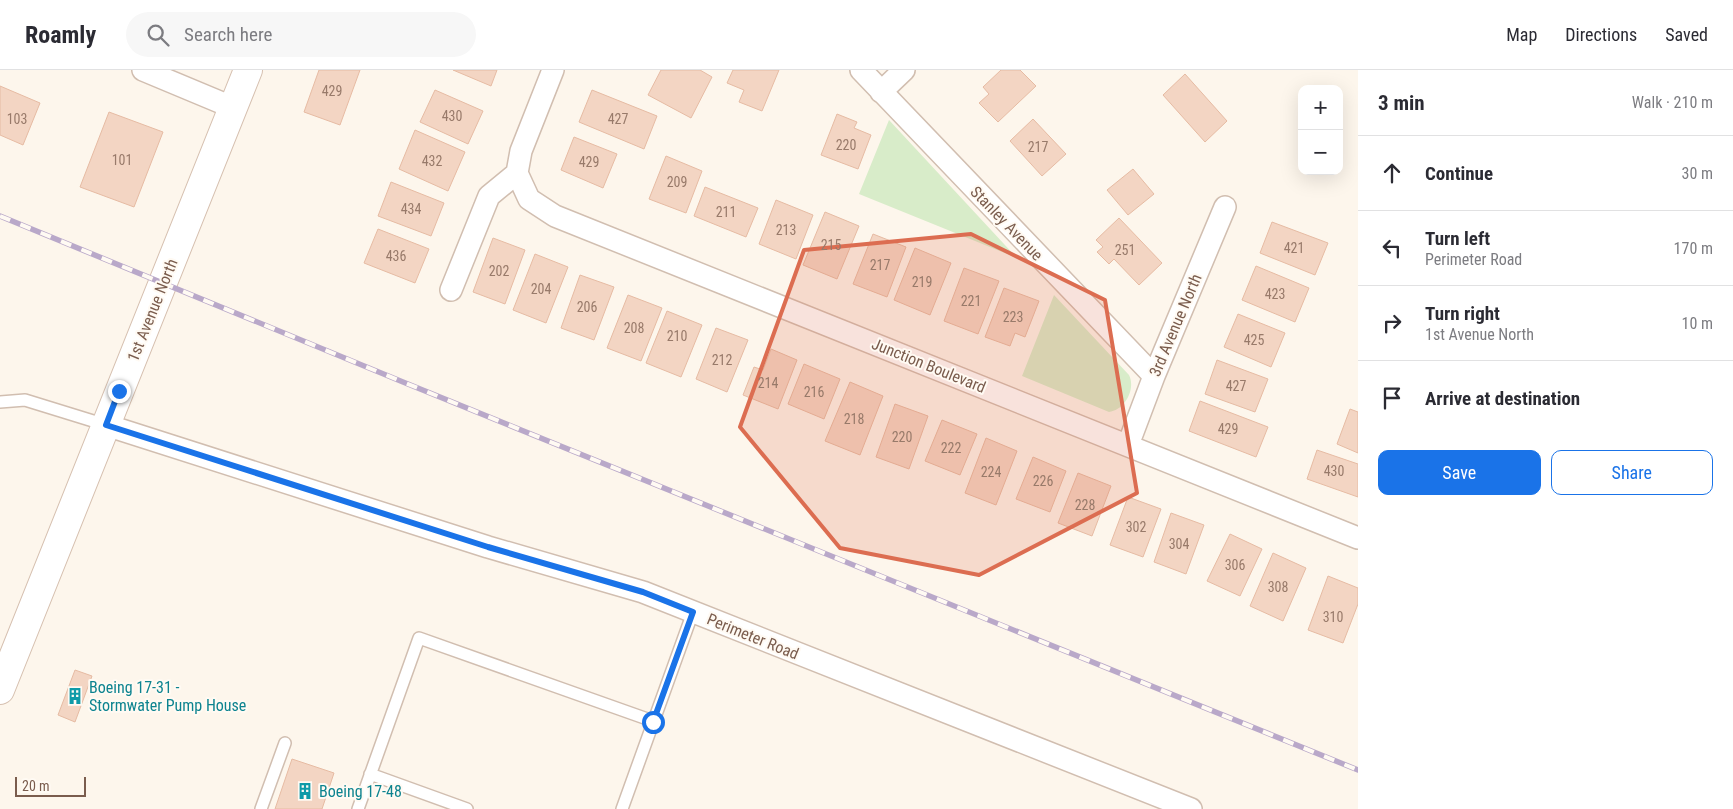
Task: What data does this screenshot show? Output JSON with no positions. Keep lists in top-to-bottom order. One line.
{"streets":{"street":["Stanley Avenue","1st Avenue North","3rd Avenue North","Junction Boulevard","Perimeter Road"]},"crossings":[["Stanley Avenue","3rd Avenue North"],["1st Avenue North","Perimeter Road"],["3rd Avenue North","Junction Boulevard"]],"places":{"building":["Boeing 17-31 - Stormwater Pump House","Boeing 17-48"]},"house_numbers":["429","430","103","427","220","217","101","432","429","209","434","211","213","215","421","251","436","217","202","219","204","423","221","206","223","208","210","425","212","214","427","216","218","429","220","222","430","224","226","228","302","304","306","308","310"],"scale_bar":"20 m","page":{"header":"Roamly","search":"Search here","nav":["Map","Directions","Saved"],"heading":["3 min","Walk · 210 m"],"map_buttons":["+","−"],"list":[["Continue","30 m"],["Turn left","Perimeter Road","170 m"],["Turn right","1st Avenue North","10 m"],"Arrive at destination"],"buttons":["Save","Share"],"scale":"20 m"}}
